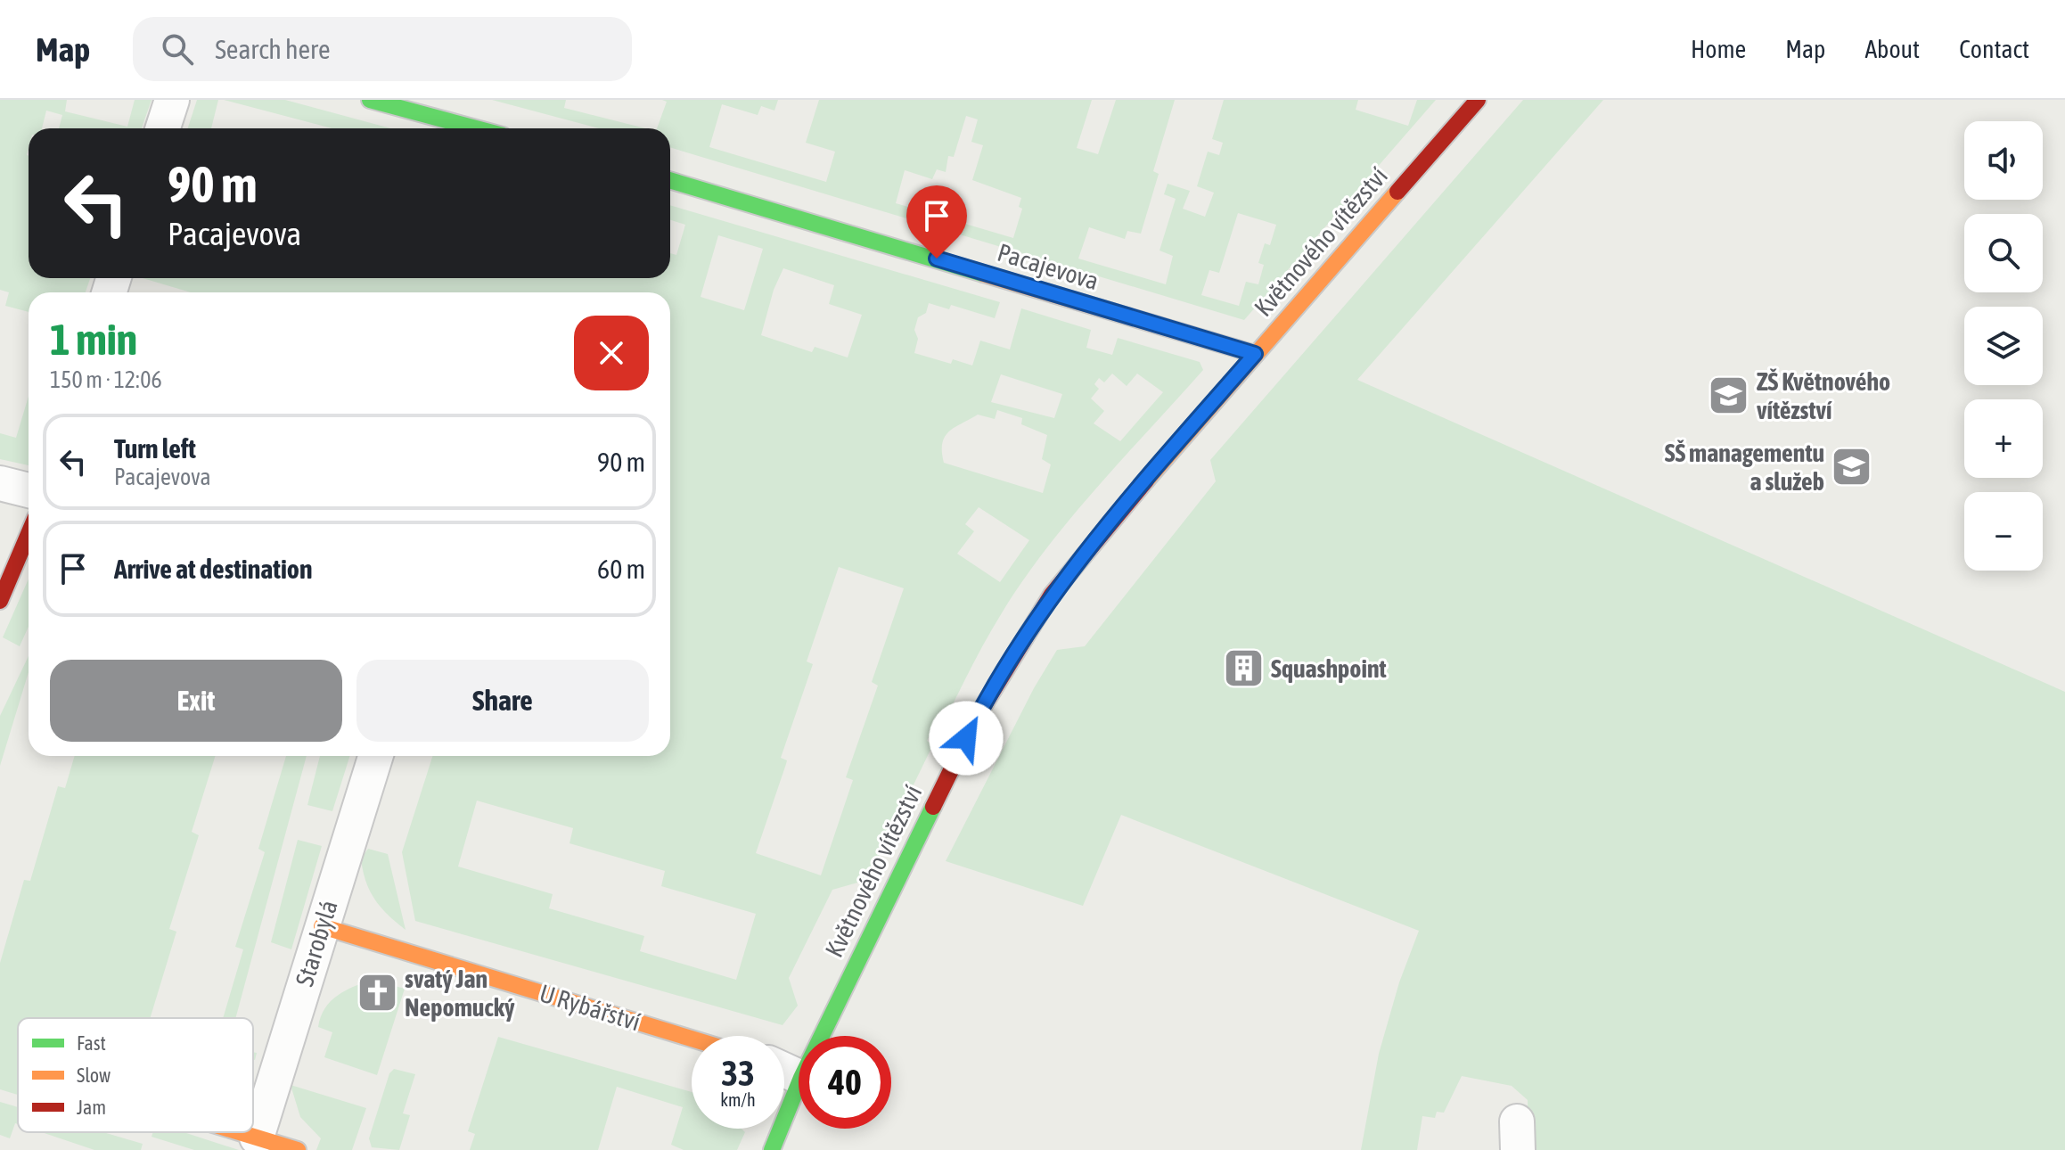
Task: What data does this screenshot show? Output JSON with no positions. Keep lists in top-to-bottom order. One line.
{"streets":{"street":["Květnového vítězství","Pacajevova","Starobylá","U Rybářství"]},"crossings":[["Květnového vítězství","Pacajevova"],["Starobylá","U Rybářství"]],"places":{"school or university":["ZŠ Květnového vítězství","SŠ managementu a služeb"],"building":["Squashpoint"],"church":["svatý Jan Nepomucký"]},"legend":["Fast","Slow","Jam"],"page":{"header":"Map","search":"Search here","nav":["Home","Map","About","Contact"],"map_buttons":["+","−"],"turn":["90 m","Pacajevova"],"heading":["1 min","150 m · 12:06"],"list":[{"name":"Turn left","note":"Pacajevova","value":"90 m"},{"name":"Arrive at destination","value":"60 m"}],"buttons":["Exit","Share"],"speed":"33 km/h","limit":"40"}}
